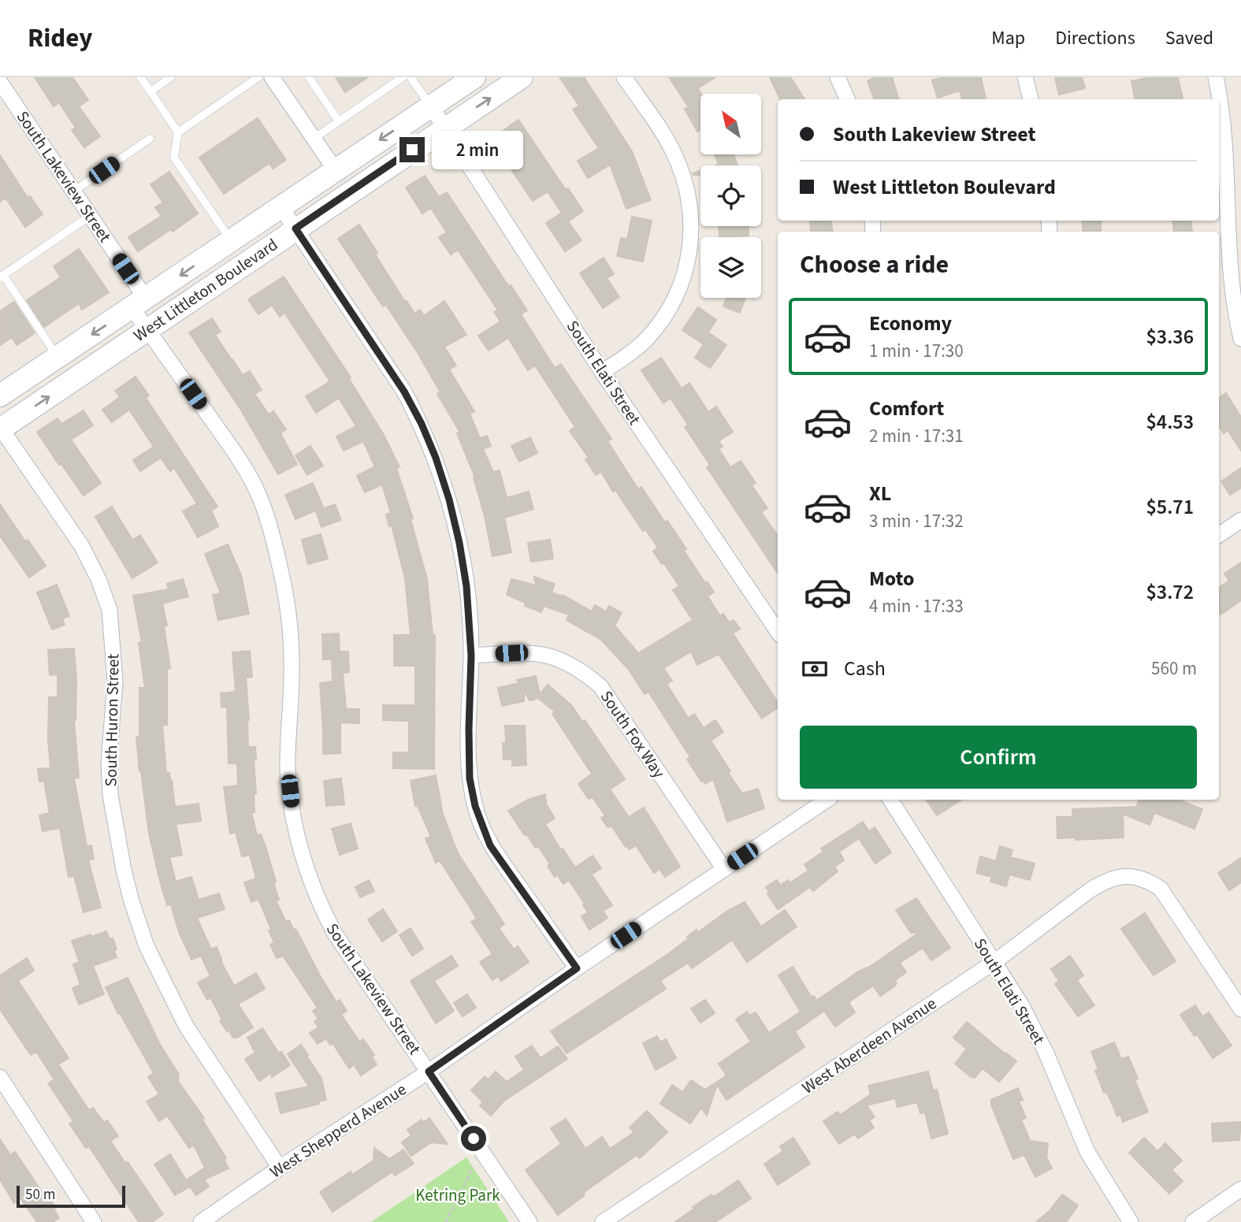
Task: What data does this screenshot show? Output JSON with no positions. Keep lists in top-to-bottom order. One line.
{"streets":{"main road":["West Littleton Boulevard"],"street":["South Lakeview Street","South Elati Street","South Huron Street","South Fox Way","West Aberdeen Avenue","West Shepperd Avenue"]},"crossings":[["South Lakeview Street","West Littleton Boulevard"],["South Lakeview Street","West Shepperd Avenue"],["West Littleton Boulevard","South Elati Street"],["West Littleton Boulevard","South Huron Street"],["South Elati Street","West Aberdeen Avenue"],["South Huron Street","West Shepperd Avenue"],["South Fox Way","West Shepperd Avenue"]],"parks":["Ketring Park"],"scale_bar":"50 m","north":"top left","page":{"header":"Ridey","nav":["Map","Directions","Saved"],"banner":["South Lakeview Street","West Littleton Boulevard"],"bubble":"2 min","heading":"Choose a ride","list":[{"name":"Economy","note":"1 min · 17:30","value":"$3.36"},{"name":"Comfort","note":"2 min · 17:31","value":"$4.53"},{"name":"XL","note":"3 min · 17:32","value":"$5.71"},{"name":"Moto","note":"4 min · 17:33","value":"$3.72"}],"pay":["Cash","560 m"],"buttons":"Confirm","scale":"50 m"}}
